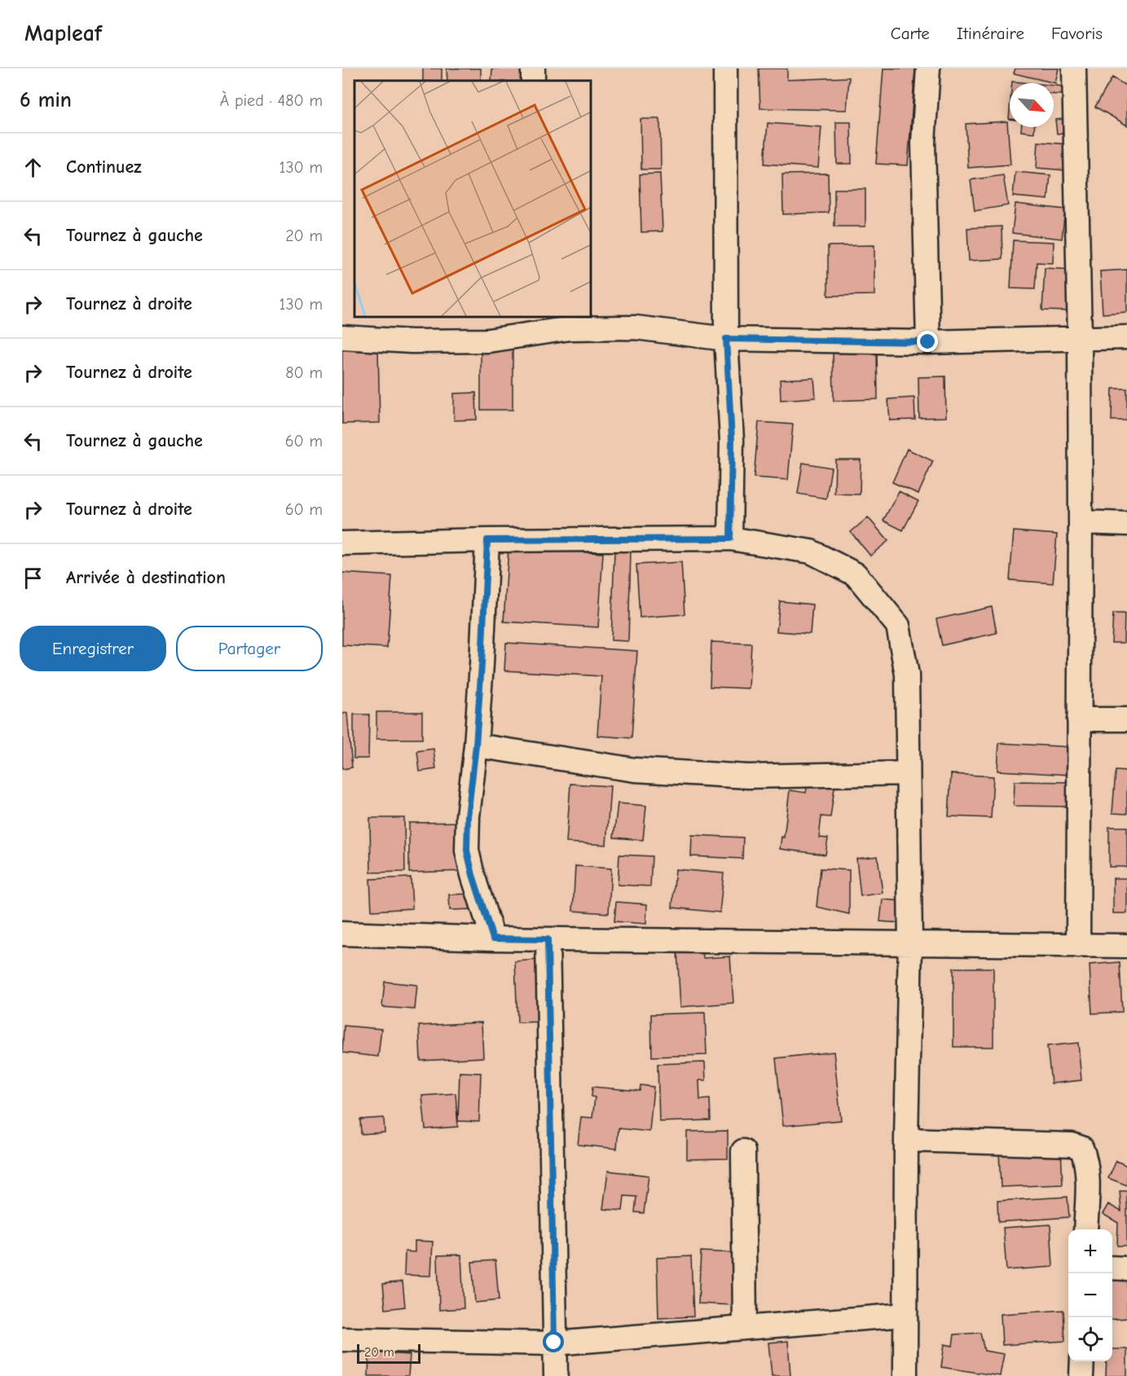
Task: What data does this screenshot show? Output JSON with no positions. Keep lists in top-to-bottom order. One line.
{"scale_bar":"20 m","north":"bottom right","page":{"header":"Mapleaf","nav":["Carte","Itinéraire","Favoris"],"heading":["6 min","À pied · 480 m"],"list":[["Continuez","130 m"],["Tournez à gauche","20 m"],["Tournez à droite","130 m"],["Tournez à droite","80 m"],["Tournez à gauche","60 m"],["Tournez à droite","60 m"],"Arrivée à destination"],"buttons":["Enregistrer","Partager"],"map_buttons":["+","−"],"scale":"20 m"}}
